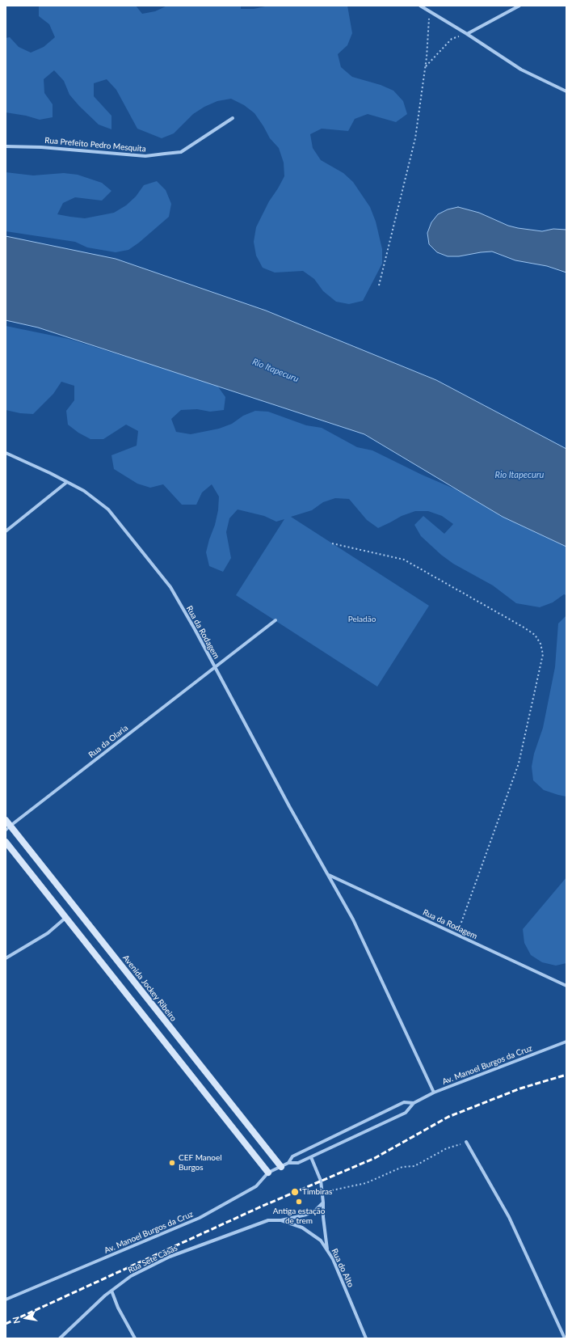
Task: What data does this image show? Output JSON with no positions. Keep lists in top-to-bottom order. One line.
{"streets":{"street":["Rua Prefeito Pedro Mesquita","Rua da Rodagem","Rua da Olaria","Avenida Jockey Ribeiro","Av. Manoel Burgos da Cruz","Rua Sete Casas","Rua do Alto"]},"crossings":[["Rua da Rodagem","Rua da Olaria"],["Rua da Rodagem","Av. Manoel Burgos da Cruz"],["Rua da Olaria","Avenida Jockey Ribeiro"],["Avenida Jockey Ribeiro","Av. Manoel Burgos da Cruz"],["Rua Sete Casas","Rua do Alto"]],"water":["Rio Itapecuru"],"parks":["Peladão"],"places":["CEF Manoel Burgos","Timbiras","Antiga estação de trem"],"north":"left"}
